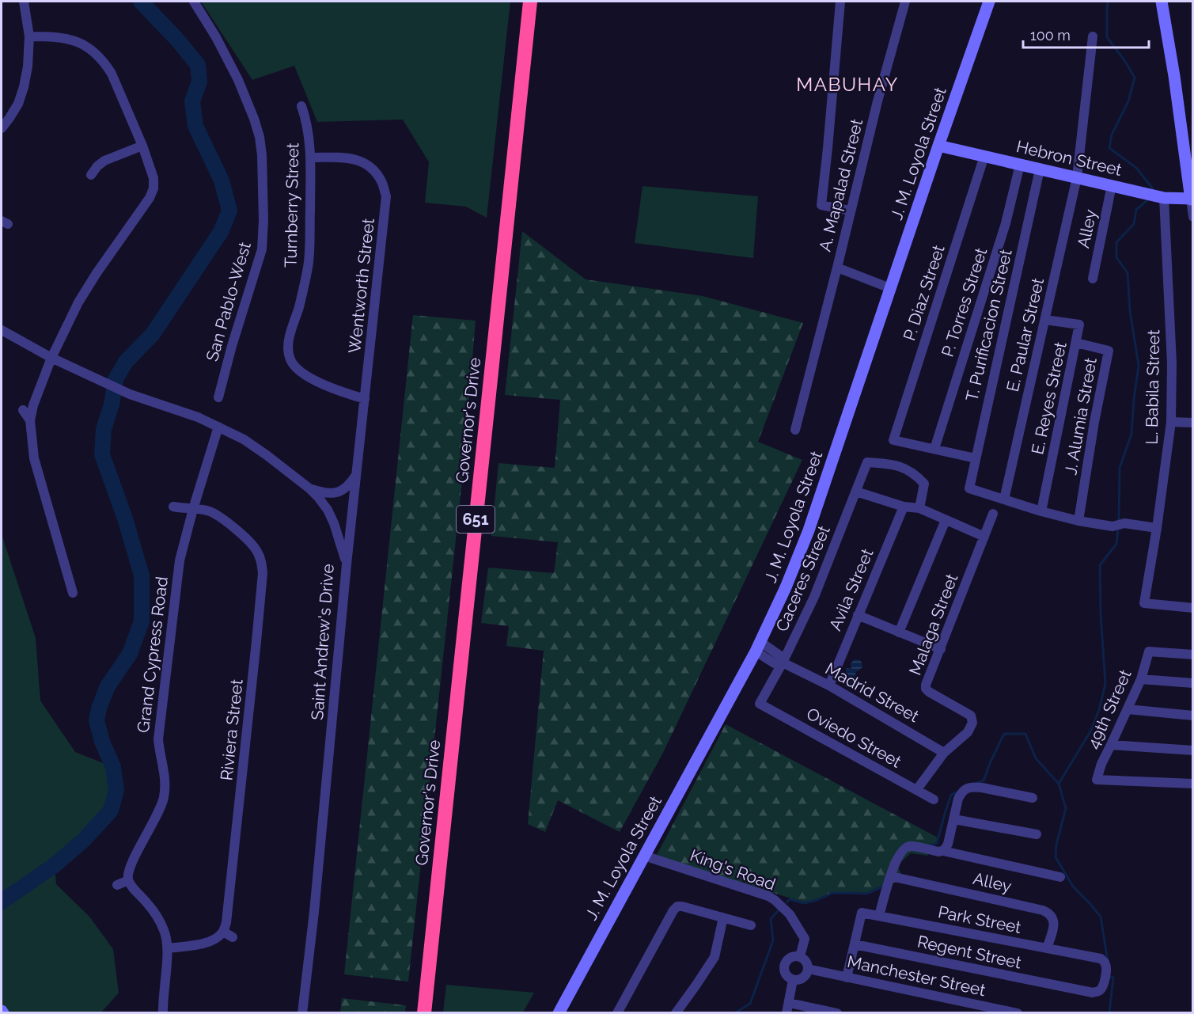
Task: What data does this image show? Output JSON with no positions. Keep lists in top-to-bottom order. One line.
{"streets":{"highway":["Governor's Drive","651"],"main road":["J. M. Loyola Street","Hebron Street"],"street":["A. Mapalad Street","Turnberry Street","Alley","Wentworth Street","P. Diaz Street","San Pablo-West","P. Torres Street","T. Purificacion Street","E. Paular Street","L. Babila Street","E. Reyes Street","J. Alumia Street","Caceres Street","Avila Street","Malaga Street","Saint Andrew's Drive","Grand Cypress Road","Madrid Street","49th Street","Riviera Street","Oviedo Street","King's Road","Park Street","Regent Street","Manchester Street"]},"crossings":[["J. M. Loyola Street","Hebron Street"],["J. M. Loyola Street","A. Mapalad Street"],["J. M. Loyola Street","Madrid Street"],["J. M. Loyola Street","King's Road"],["Hebron Street","Alley"],["Hebron Street","P. Diaz Street"],["Hebron Street","P. Torres Street"],["Hebron Street","T. Purificacion Street"],["Hebron Street","E. Paular Street"],["Hebron Street","L. Babila Street"],["Turnberry Street","Wentworth Street"],["Alley","Park Street"],["Wentworth Street","Saint Andrew's Drive"],["P. Diaz Street","P. Torres Street"],["T. Purificacion Street","E. Paular Street"],["E. Paular Street","E. Reyes Street"],["E. Reyes Street","J. Alumia Street"],["Caceres Street","Madrid Street"],["Caceres Street","Oviedo Street"],["Avila Street","Madrid Street"],["Malaga Street","Madrid Street"],["Malaga Street","Oviedo Street"],["Saint Andrew's Drive","Grand Cypress Road"],["Grand Cypress Road","Riviera Street"],["King's Road","Manchester Street"],["Park Street","Regent Street"],["Park Street","Manchester Street"]],"districts":["MABUHAY"],"scale_bar":"100 m"}
